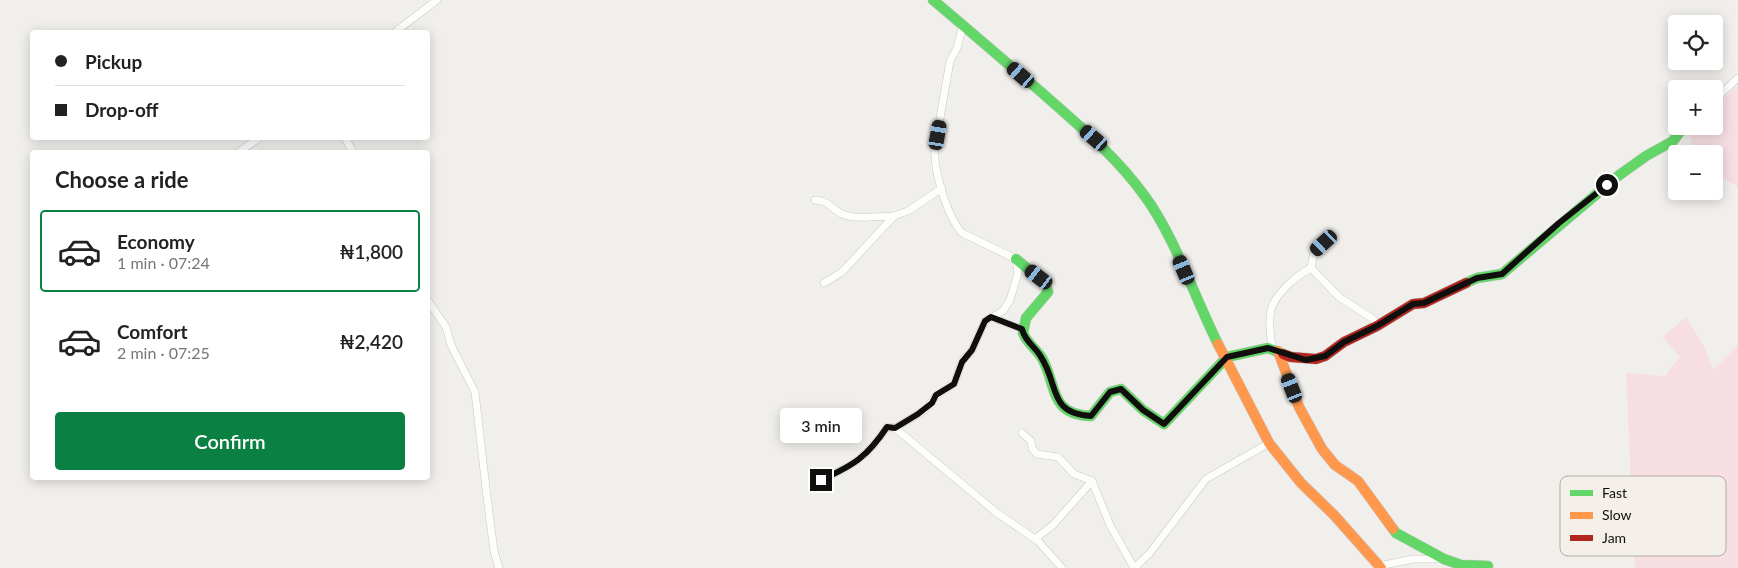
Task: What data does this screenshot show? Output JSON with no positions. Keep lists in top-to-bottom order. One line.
{"legend":["Fast","Slow","Jam"],"page":{"map_buttons":["+","−"],"banner":["Pickup","Drop-off"],"heading":"Choose a ride","list":[{"name":"Economy","note":"1 min · 07:24","value":"₦1,800"},{"name":"Comfort","note":"2 min · 07:25","value":"₦2,420"}],"buttons":"Confirm","bubble":"3 min"}}
